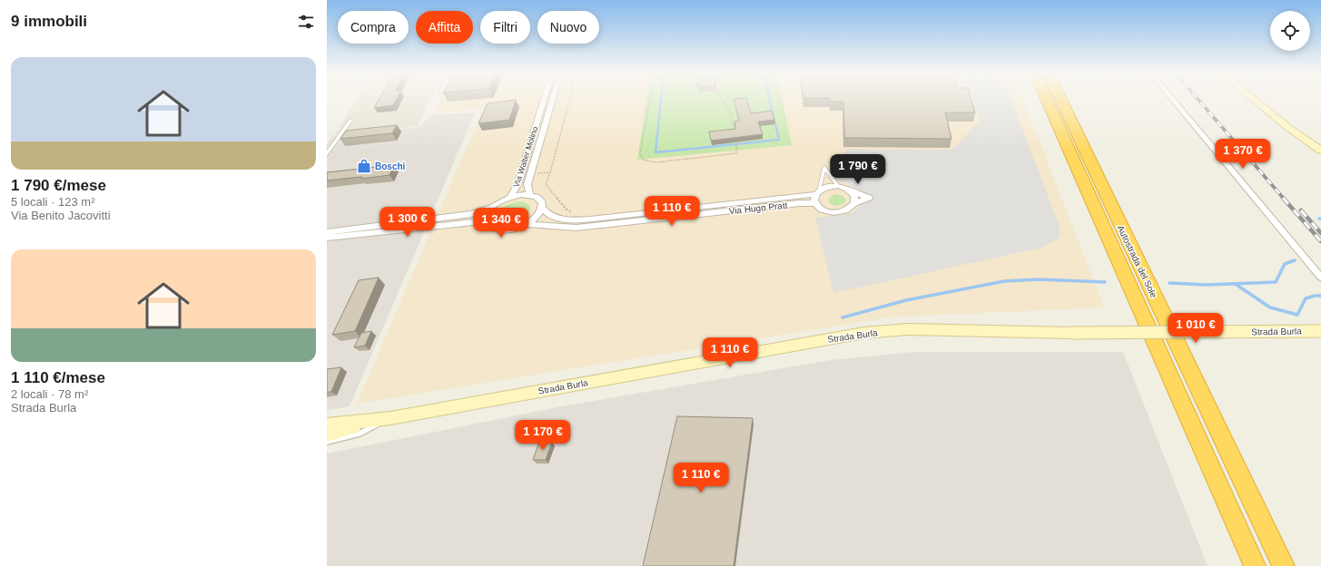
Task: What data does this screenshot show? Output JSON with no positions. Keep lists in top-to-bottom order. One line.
{"streets":{"highway":["Autostrada del Sole"],"main road":["Strada Burla"],"street":["Via Walter Molino","Via Hugo Pratt"]},"crossings":[["Via Walter Molino","Via Hugo Pratt"]],"places":{"shop":["Boschi"]},"page":{"heading":"9 immobili","chip":["Compra","Affitta","Filtri","Nuovo"],"list":[{"name":"1 790 €/mese","note":"5 locali · 123 m² · Via Benito Jacovitti"},{"name":"1 110 €/mese","note":"2 locali · 78 m² · Strada Burla"}],"price":["1 370 €","1 790 €","1 110 €","1 300 €","1 340 €","1 010 €","1 110 €","1 170 €","1 110 €"]}}
